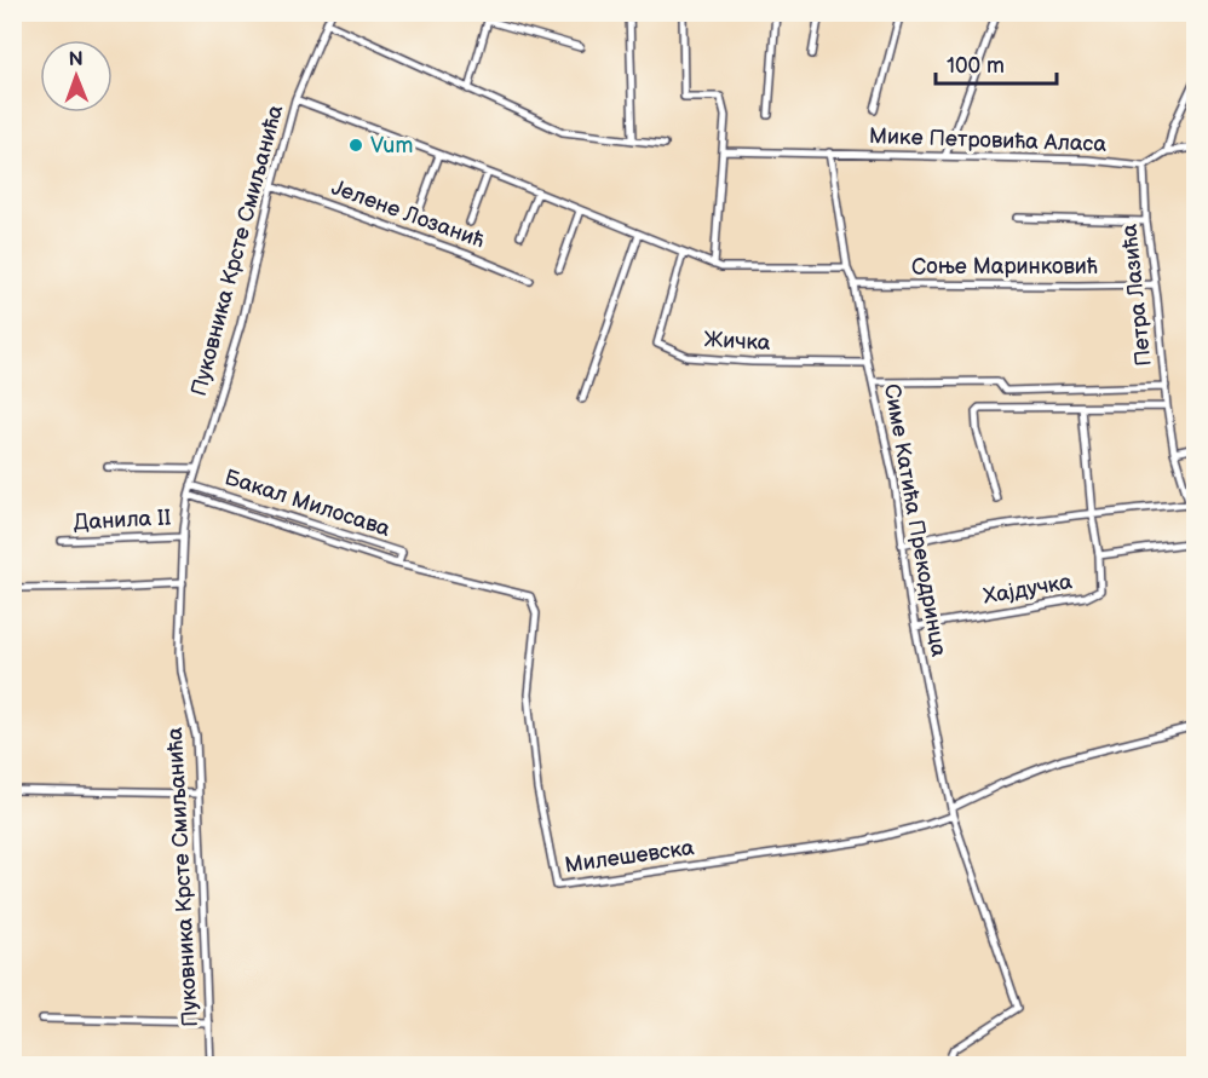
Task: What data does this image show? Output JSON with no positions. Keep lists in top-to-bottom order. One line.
{"streets":{"street":["Мике Петровића Аласа","Јелене Лозанић","Пуковника Крсте Смиљанића","Соње Маринковић","Петра Лазића","Жичка","Бакал Милосава","Данила II","Симе Катића Прекодринца","Хајдучка","Милешевска"]},"crossings":[["Мике Петровића Аласа","Петра Лазића"],["Мике Петровића Аласа","Симе Катића Прекодринца"],["Јелене Лозанић","Пуковника Крсте Смиљанића"],["Пуковника Крсте Смиљанића","Бакал Милосава"],["Пуковника Крсте Смиљанића","Данила II"],["Соње Маринковић","Петра Лазића"],["Соње Маринковић","Симе Катића Прекодринца"],["Жичка","Симе Катића Прекодринца"],["Бакал Милосава","Милешевска"],["Симе Катића Прекодринца","Хајдучка"],["Симе Катића Прекодринца","Милешевска"]],"places":["Vum"],"scale_bar":"100 m","north":"top"}
